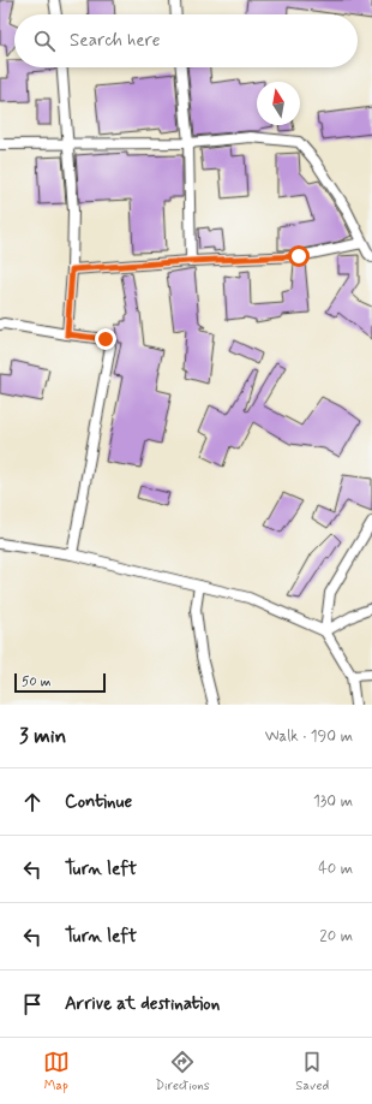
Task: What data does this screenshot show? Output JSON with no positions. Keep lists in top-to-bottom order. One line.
{"scale_bar":"50 m","north":"top","page":{"search":"Search here","scale":"50 m","heading":["3 min","Walk · 190 m"],"list":[["Continue","130 m"],["Turn left","40 m"],["Turn left","20 m"],"Arrive at destination"],"nav":["Map","Directions","Saved"]}}
